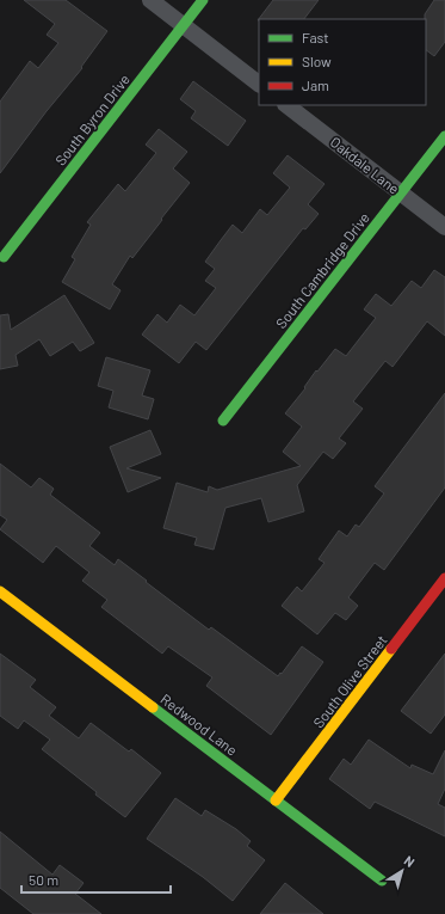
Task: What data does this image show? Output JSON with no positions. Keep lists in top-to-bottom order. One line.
{"streets":{"street":["South Byron Drive","Oakdale Lane","South Cambridge Drive","South Olive Street","Redwood Lane"]},"crossings":[["Oakdale Lane","South Cambridge Drive"],["South Olive Street","Redwood Lane"]],"legend":["Fast","Slow","Jam"],"scale_bar":"50 m","north":"top right"}
